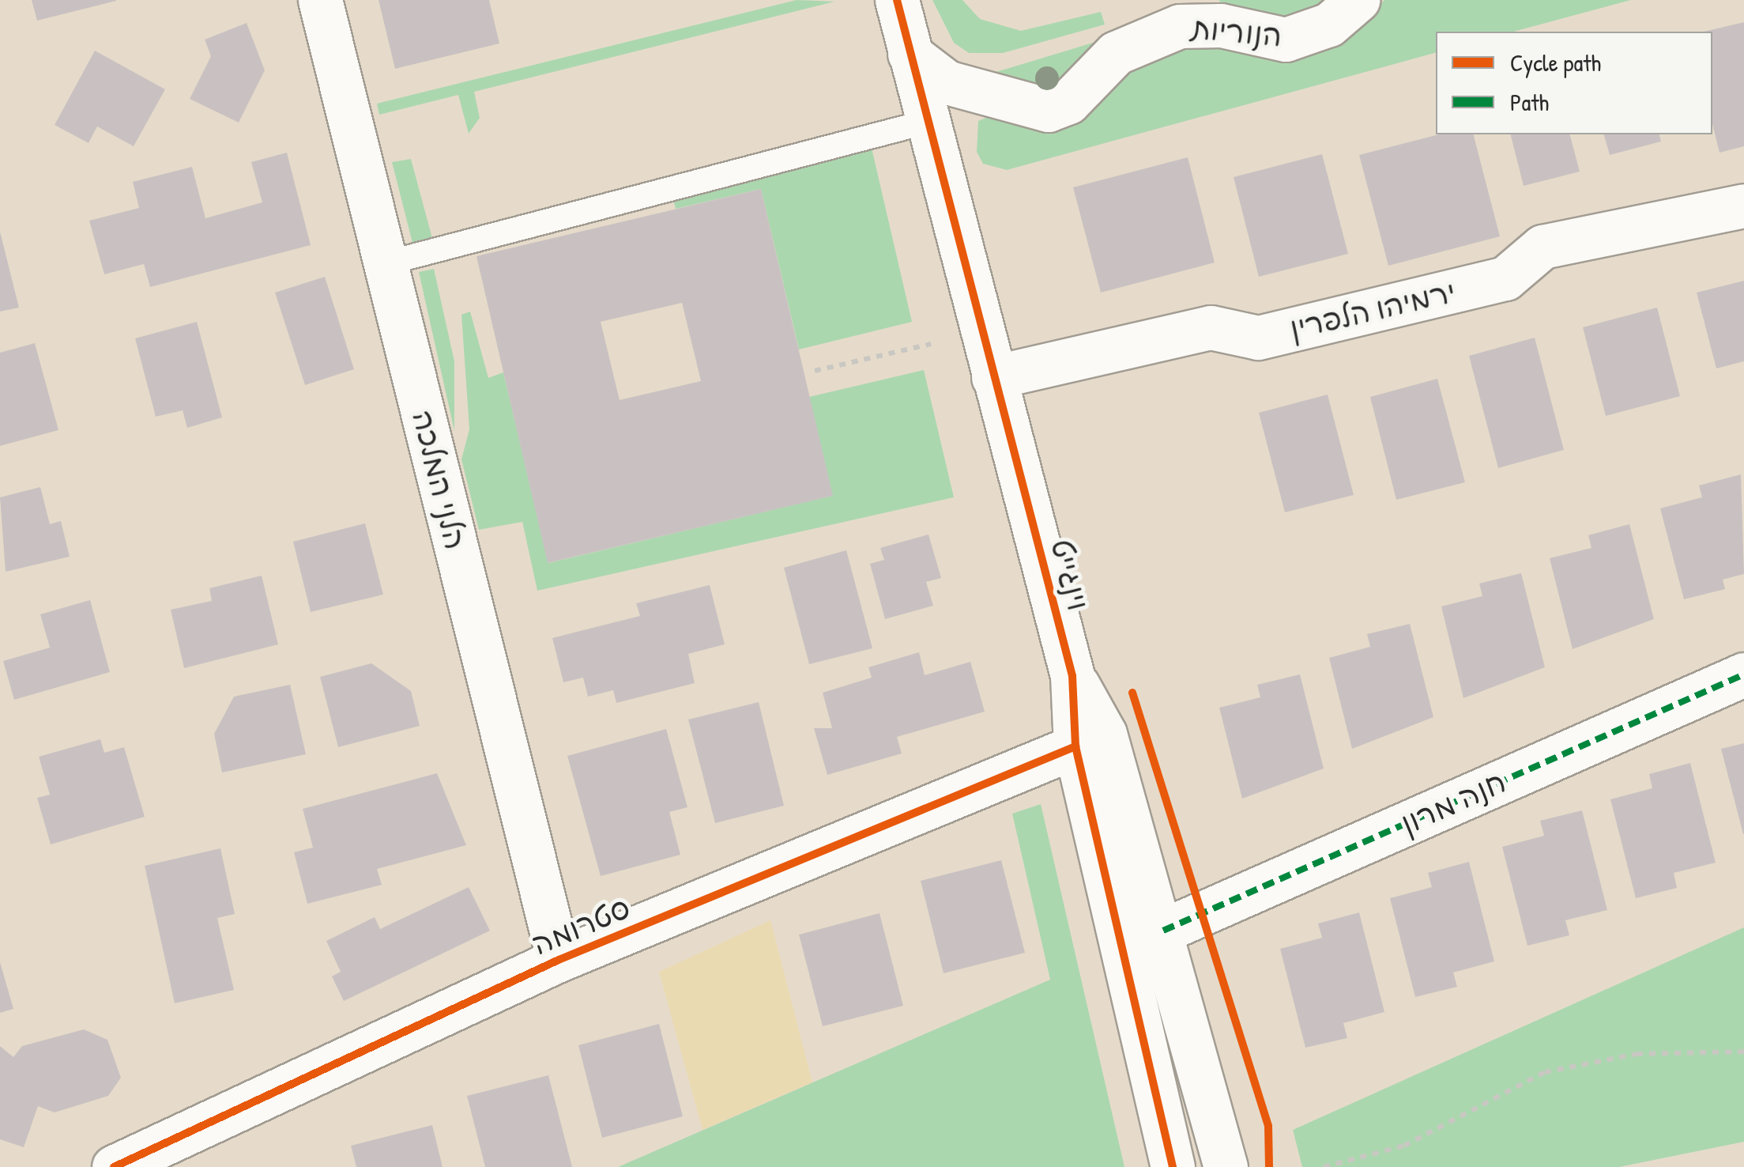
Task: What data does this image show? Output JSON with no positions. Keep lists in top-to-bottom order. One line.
{"streets":{"street":["הנוריות","ירמיהו הלפרין","הלני המלכה","וינגייט","חנה מרון","סטרומה"]},"crossings":[["הנוריות","וינגייט"],["ירמיהו הלפרין","וינגייט"],["הלני המלכה","סטרומה"],["וינגייט","חנה מרון"],["וינגייט","סטרומה"]],"legend":["Cycle path","Path"]}
